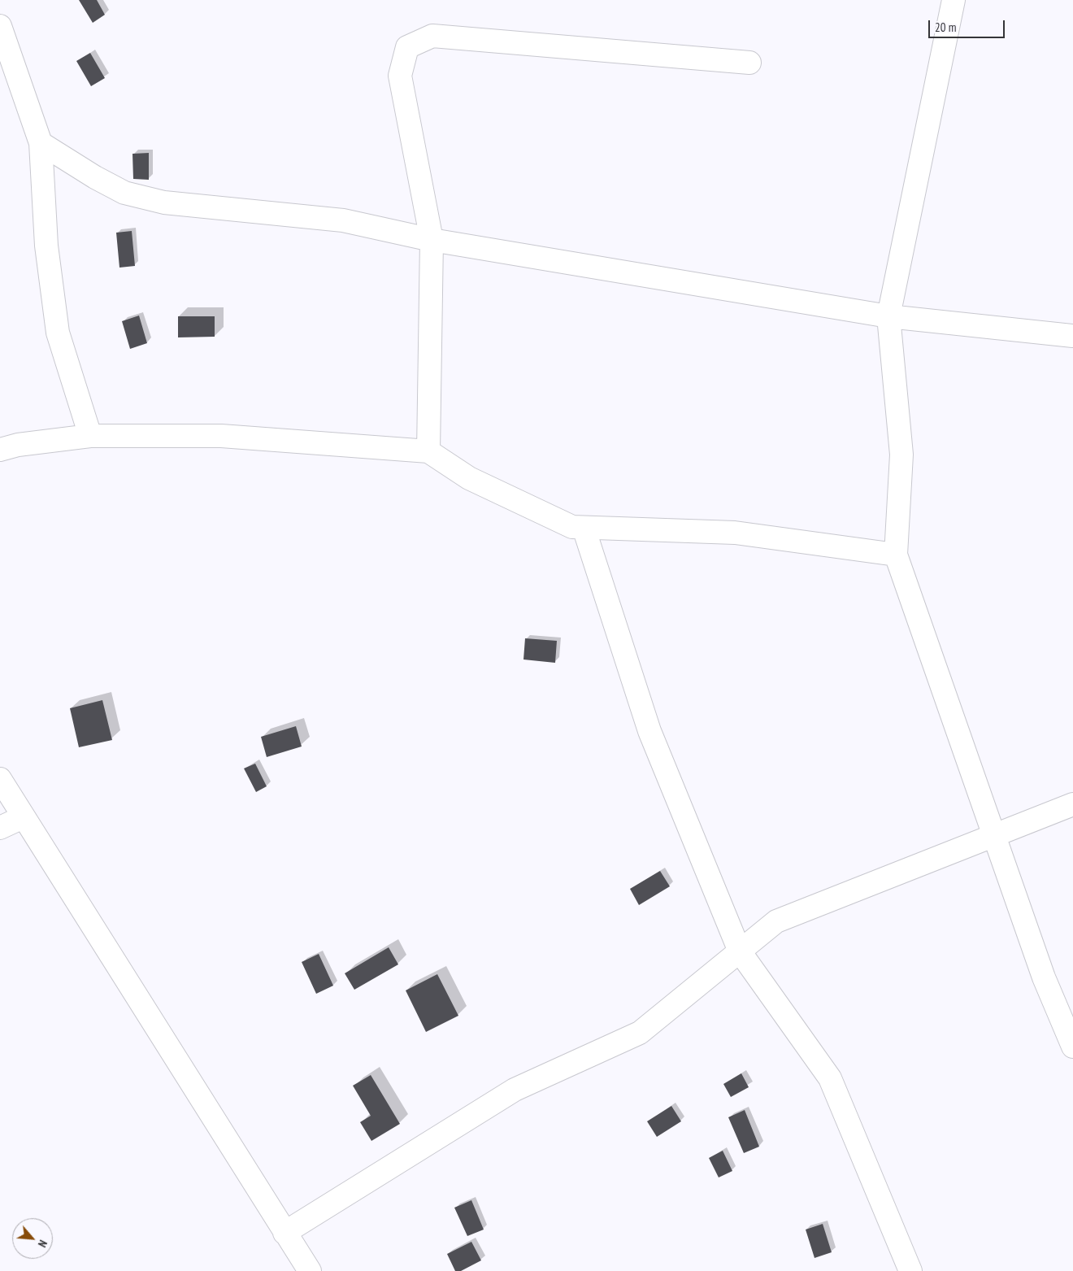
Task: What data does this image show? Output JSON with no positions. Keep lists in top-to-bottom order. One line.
{"scale_bar":"20 m","north":"bottom right"}
